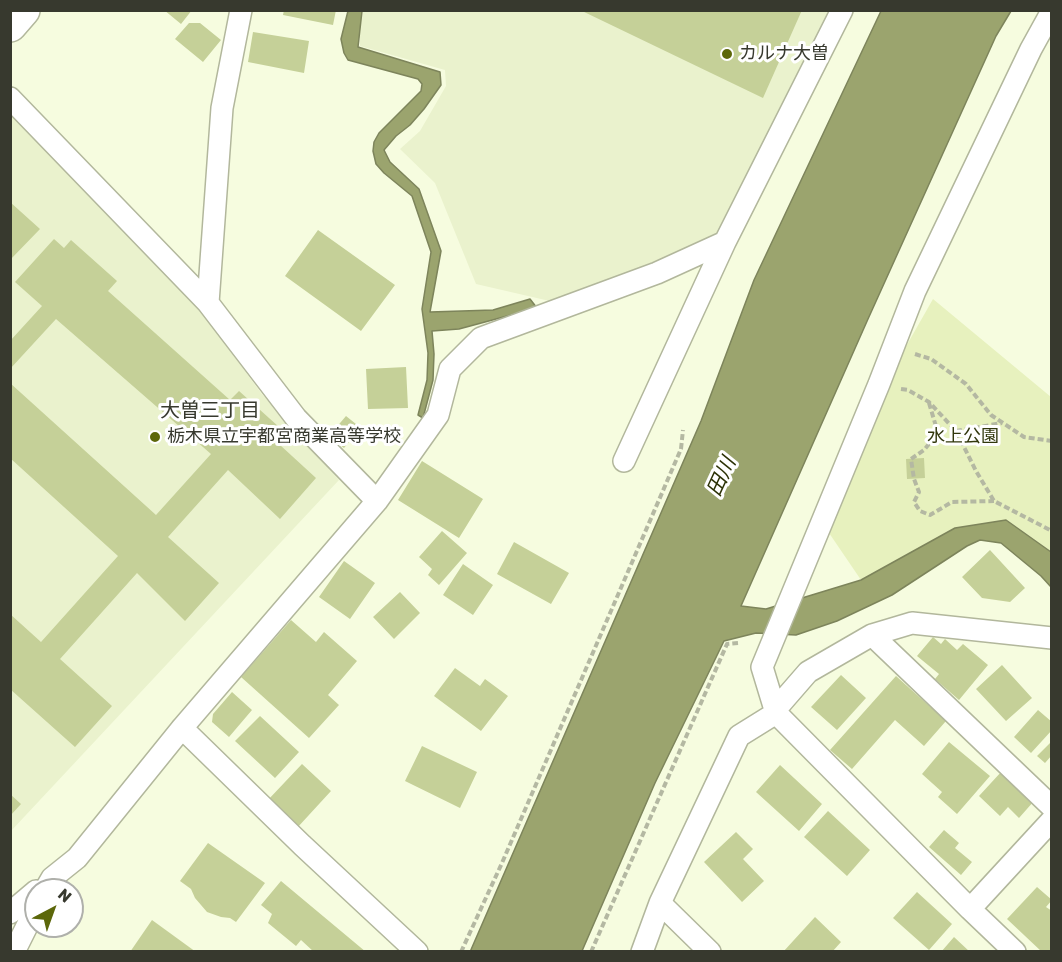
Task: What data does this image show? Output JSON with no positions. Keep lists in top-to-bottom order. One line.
{"districts":["大曽三丁目"],"water":["田川"],"parks":["水上公園"],"places":["カルナ大曽","栃木県立宇都宮商業高等学校"],"north":"top right"}
